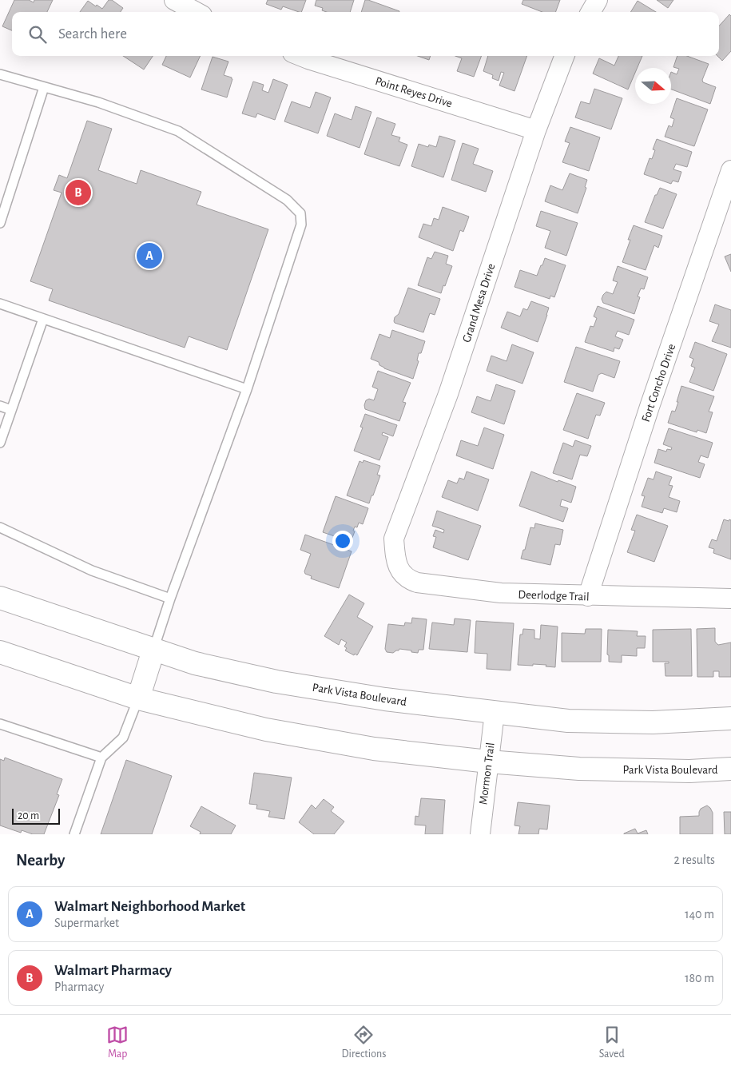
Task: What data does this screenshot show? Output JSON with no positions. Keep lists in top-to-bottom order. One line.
{"streets":{"main road":["Park Vista Boulevard"],"street":["Point Reyes Drive","Grand Mesa Drive","Fort Concho Drive","Deerlodge Trail","Mormon Trail"]},"crossings":[["Point Reyes Drive","Grand Mesa Drive"],["Grand Mesa Drive","Deerlodge Trail"],["Fort Concho Drive","Deerlodge Trail"],["Park Vista Boulevard","Mormon Trail"]],"scale_bar":"20 m","north":"right","page":{"search":"Search here","pins":["B","A"],"scale":"20 m","heading":["Nearby","2 results"],"list":[{"mark":"A","name":"Walmart Neighborhood Market","note":"Supermarket","value":"140 m"},{"mark":"B","name":"Walmart Pharmacy","note":"Pharmacy","value":"180 m"}],"nav":["Map","Directions","Saved"]}}
